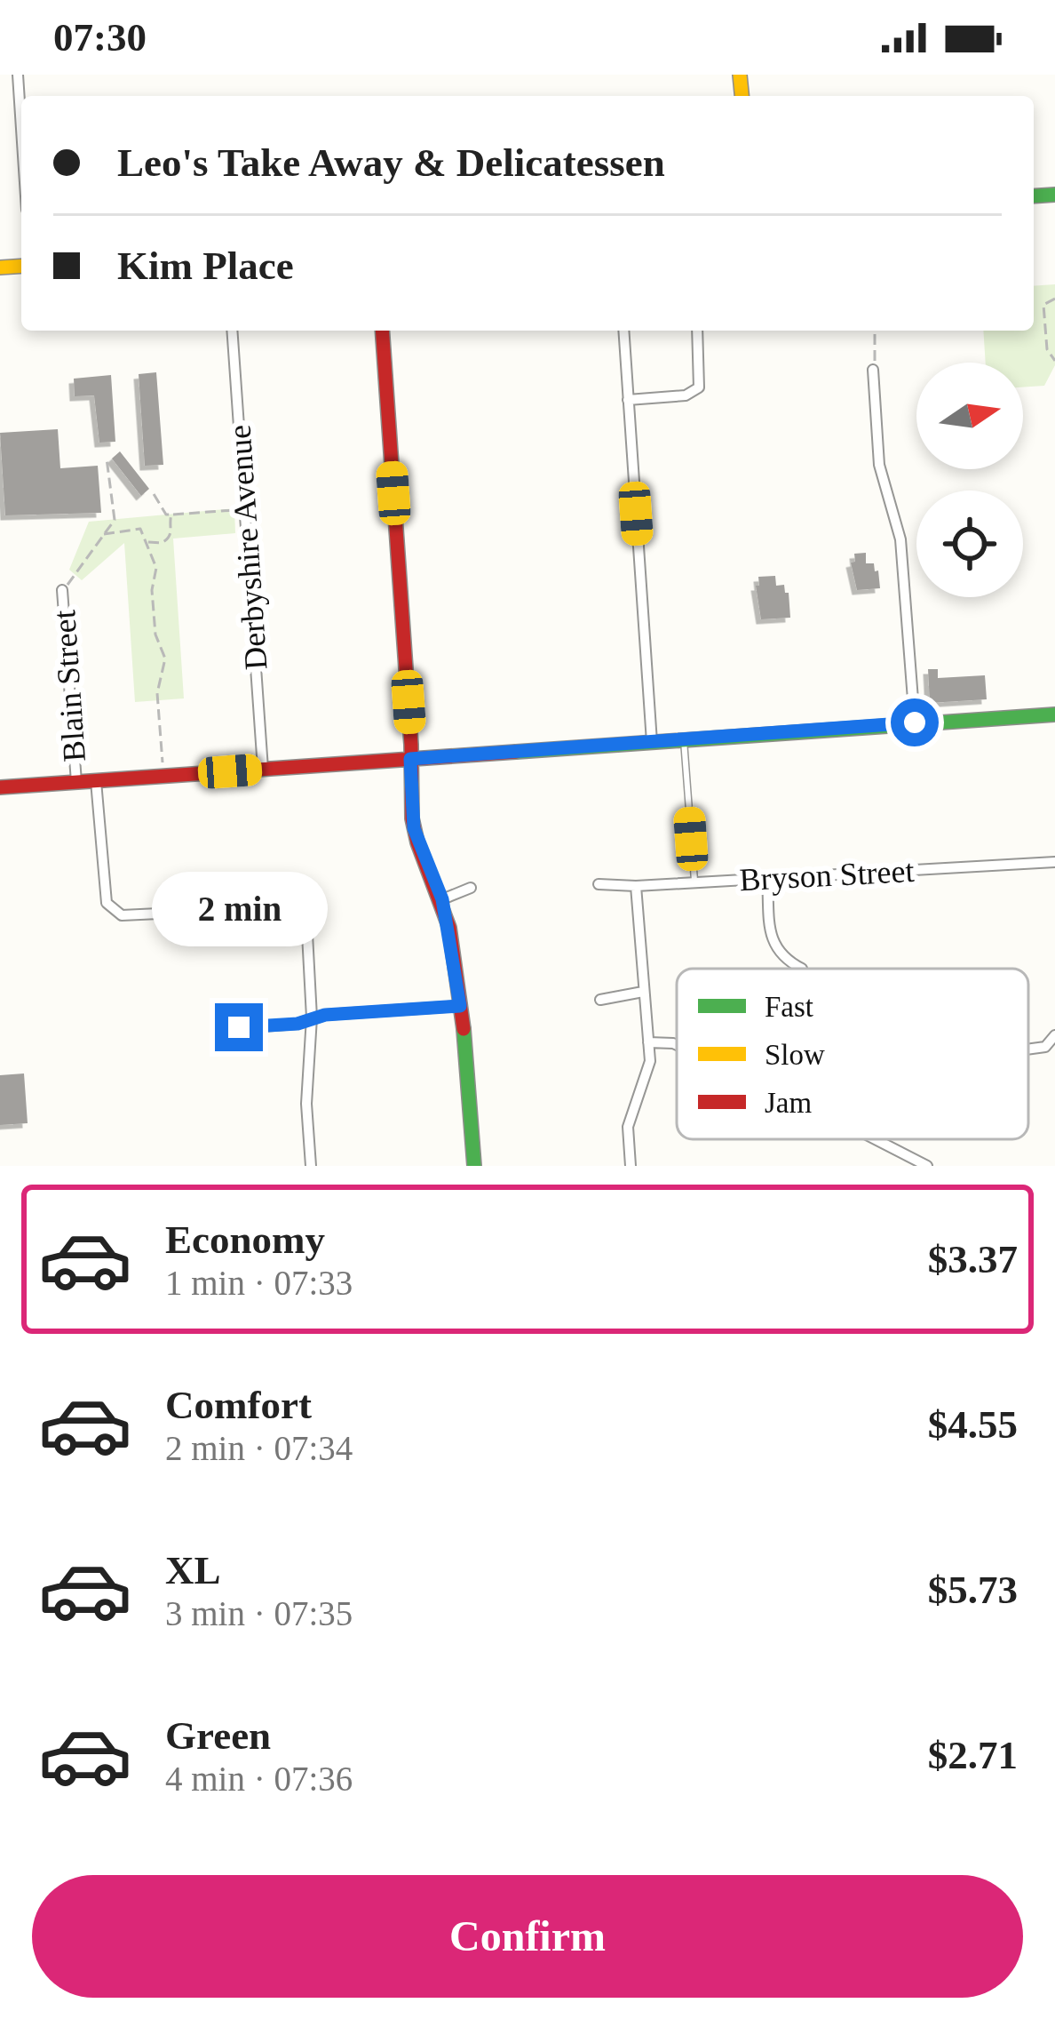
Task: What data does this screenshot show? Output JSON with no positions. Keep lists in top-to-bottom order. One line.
{"streets":{"street":["Derbyshire Avenue","Blain Street","Bryson Street"]},"legend":["Fast","Slow","Jam"],"north":"right","page":{"status":"07:30","banner":["Leo's Take Away & Delicatessen","Kim Place"],"bubble":"2 min","list":[{"name":"Economy","note":"1 min · 07:33","value":"$3.37"},{"name":"Comfort","note":"2 min · 07:34","value":"$4.55"},{"name":"XL","note":"3 min · 07:35","value":"$5.73"},{"name":"Green","note":"4 min · 07:36","value":"$2.71"}],"buttons":"Confirm"}}
